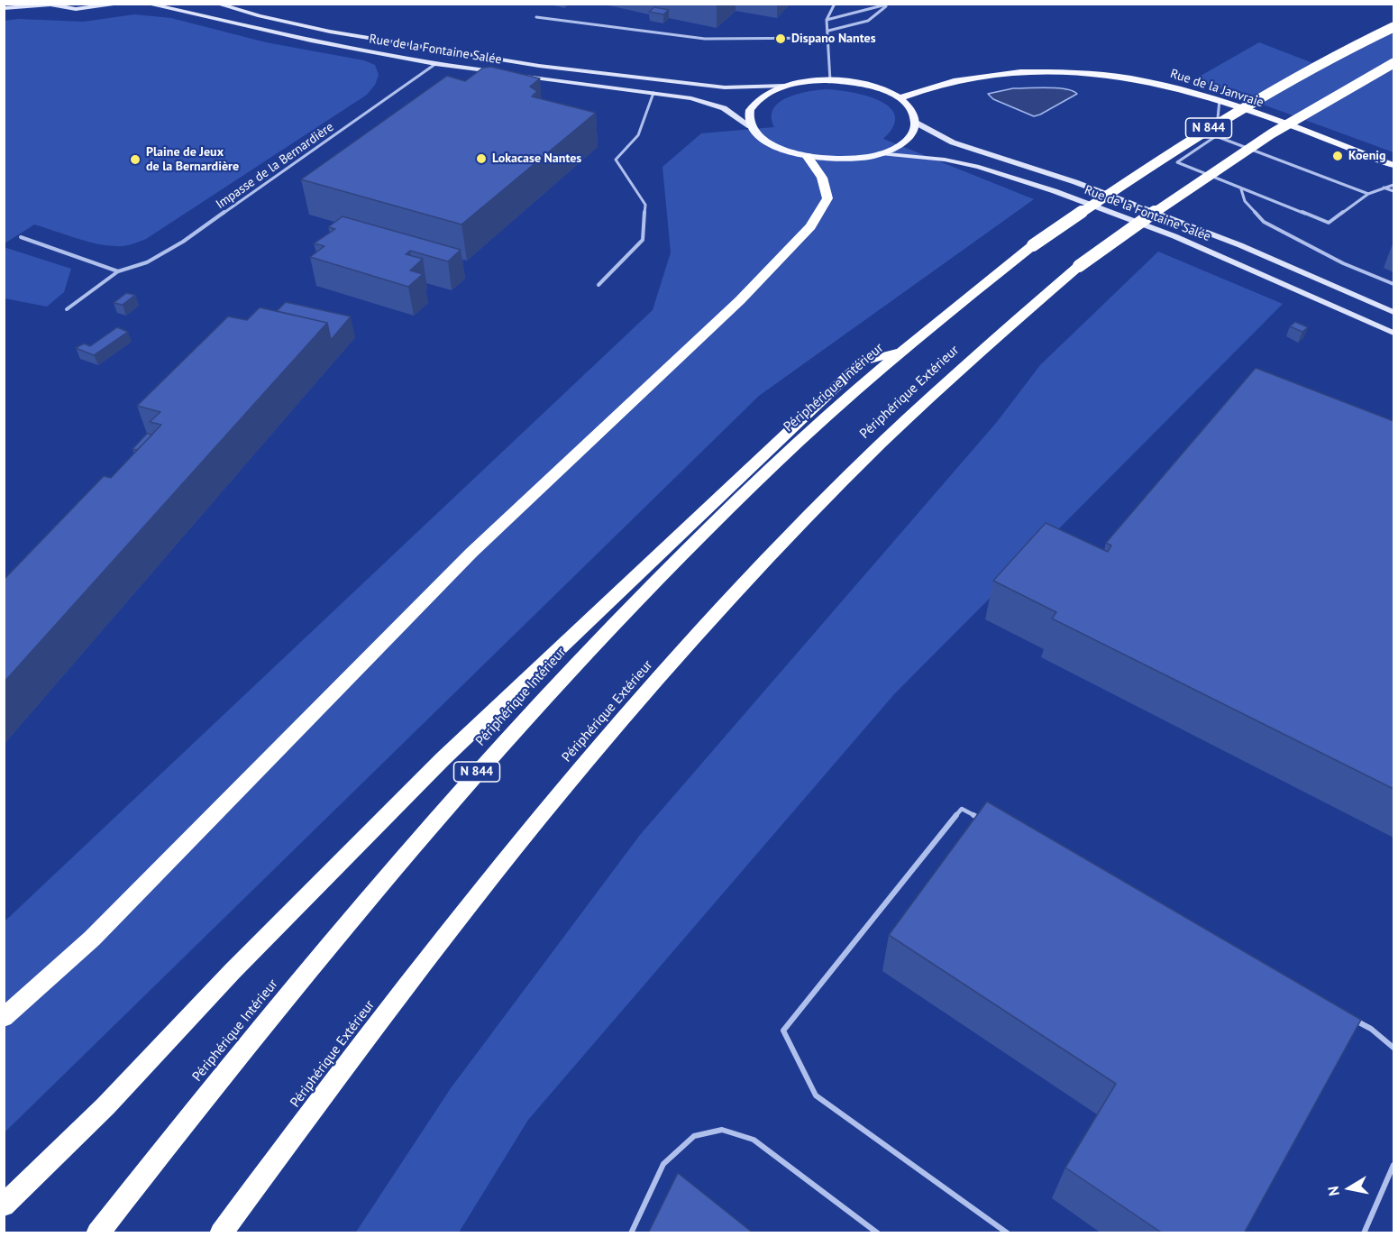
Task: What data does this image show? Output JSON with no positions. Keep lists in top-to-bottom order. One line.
{"streets":{"highway":["N 844","Périphérique Intérieur","Périphérique Extérieur"],"main road":["Rue de la Janvraie"],"street":["Rue de la Fontaine Salée"],"lane":["Impasse de la Bernardière"]},"crossings":[["Rue de la Fontaine Salée","Impasse de la Bernardière"]],"places":["Dispano Nantes","Koenig","Lokacase Nantes","Plaine de Jeux de la Bernardière"],"north":"left"}
